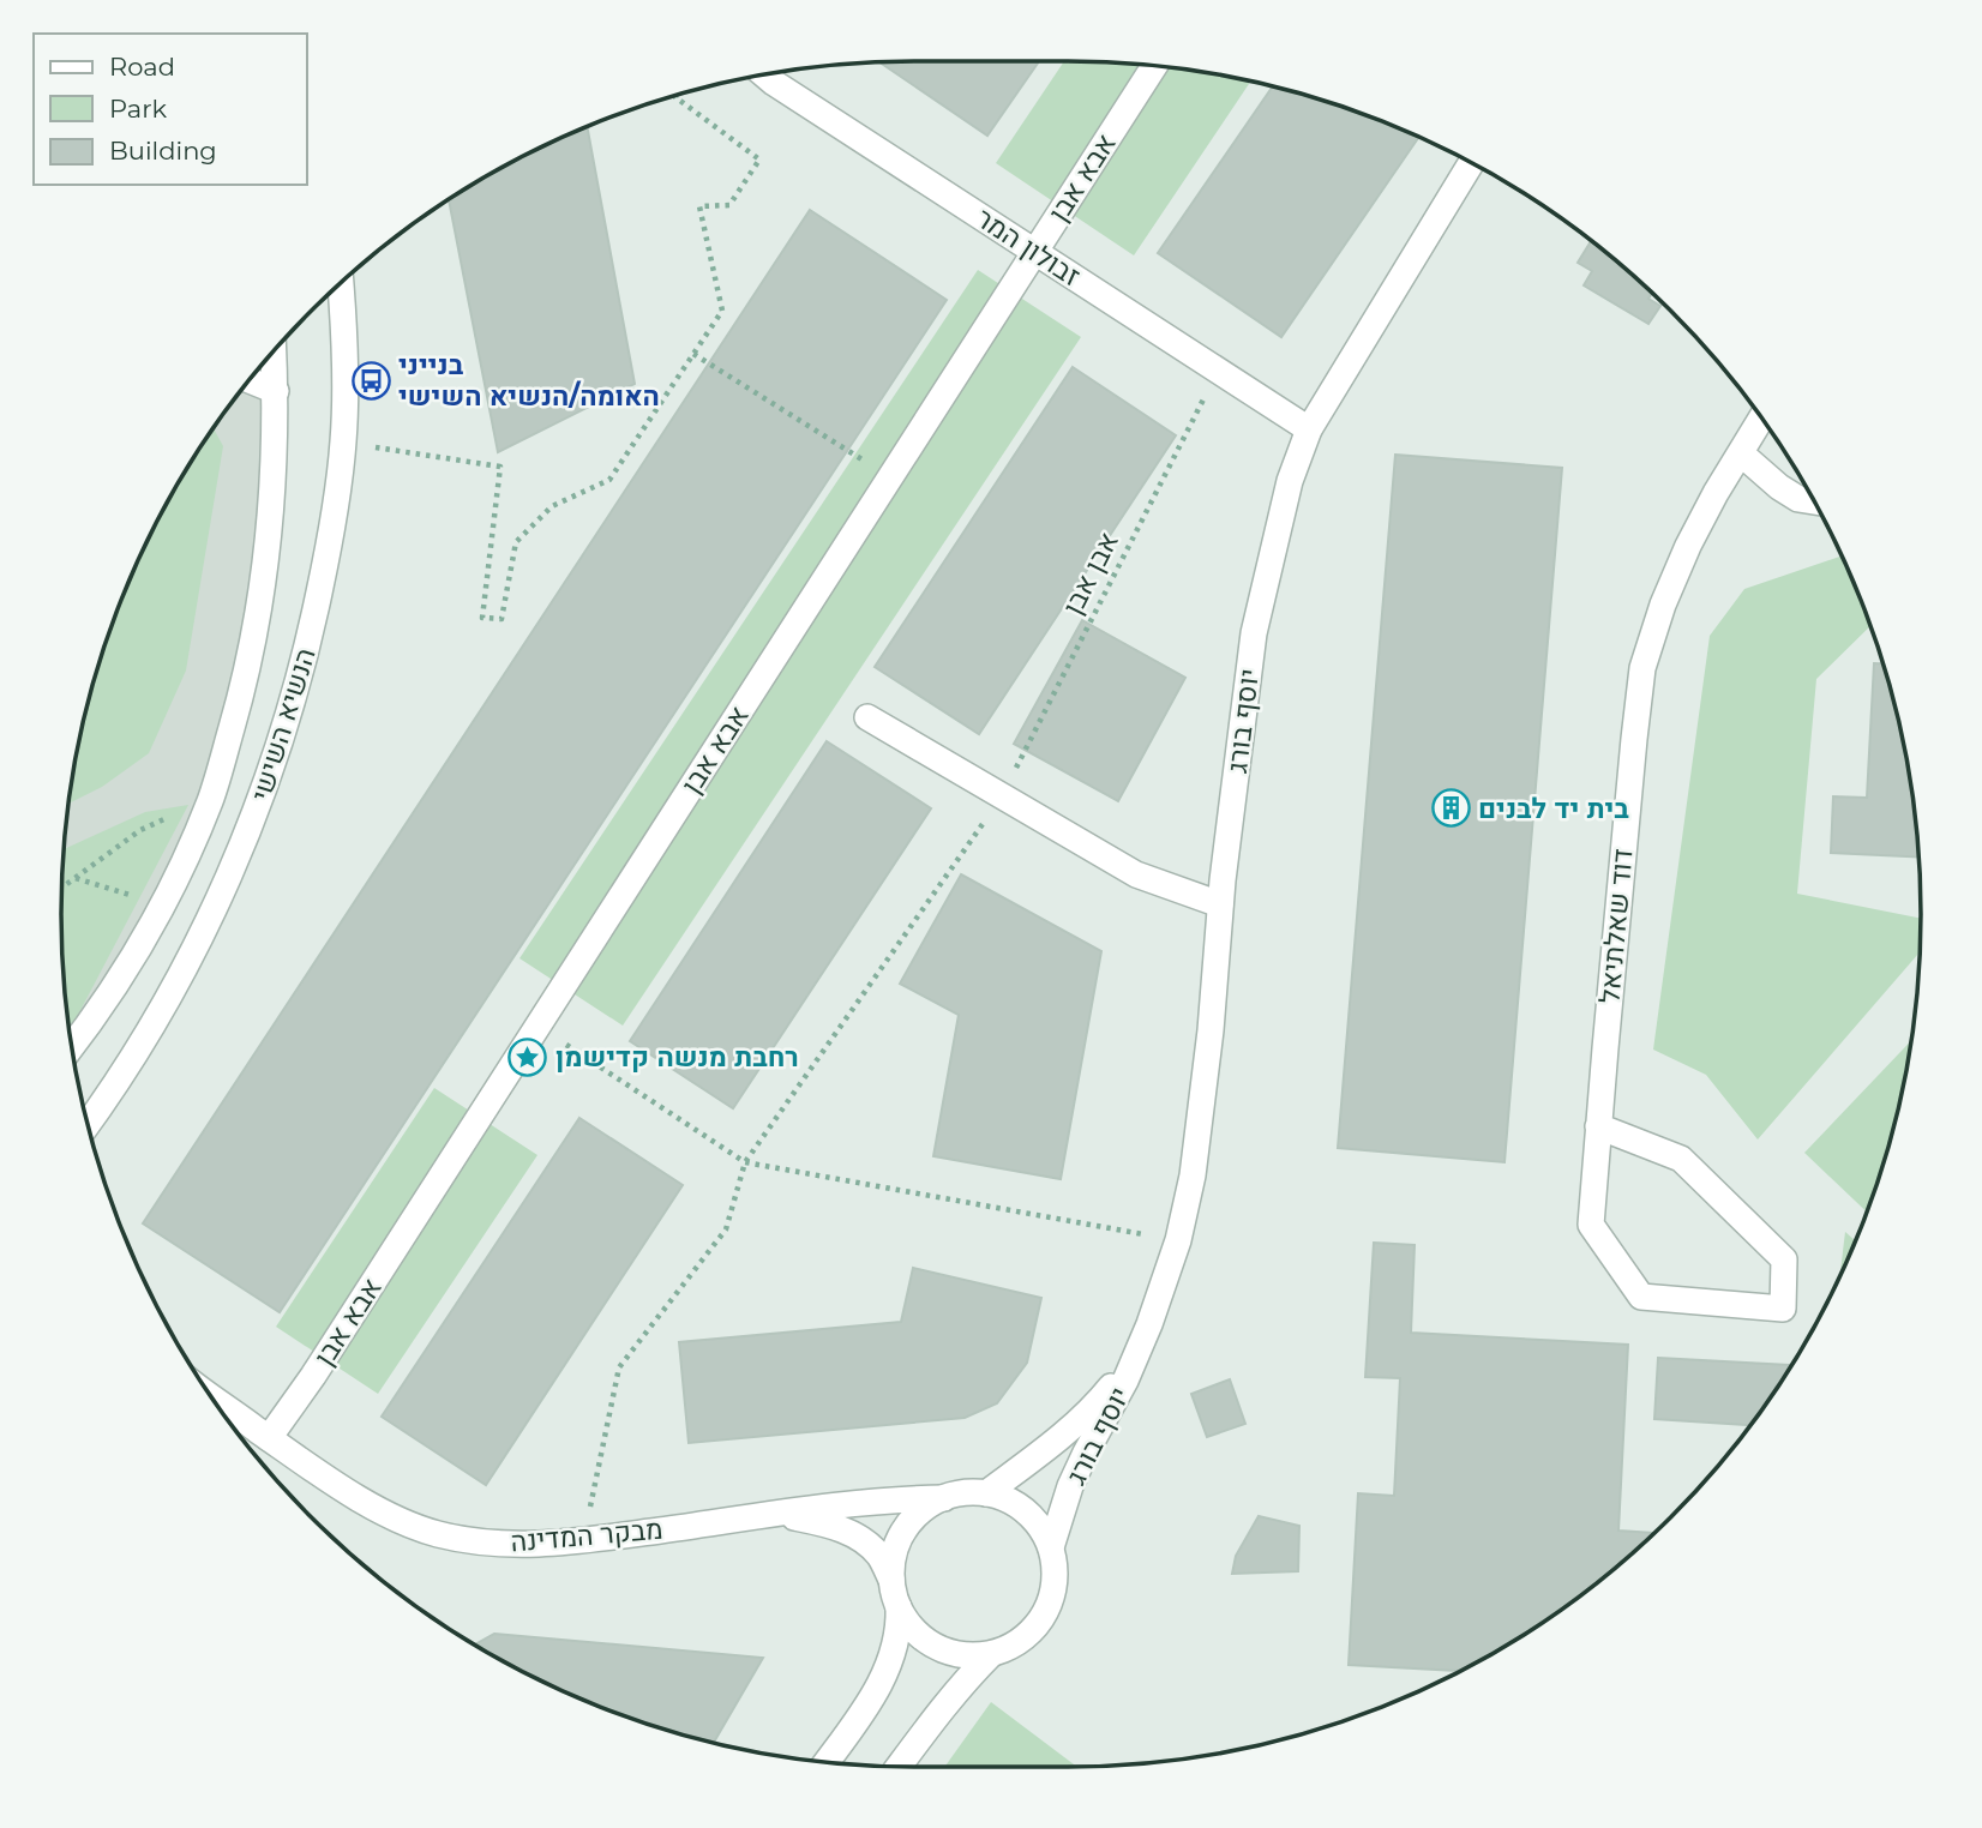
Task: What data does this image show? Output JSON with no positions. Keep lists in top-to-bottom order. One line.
{"streets":{"street":["אבא אבן","זבולון המר","יוסף בורג","הנשיא השישי","דוד שאלתיאל","מבקר המדינה"],"path":["אבן אבן"]},"crossings":[["אבא אבן","זבולון המר"],["אבא אבן","מבקר המדינה"],["זבולון המר","אבן אבן"],["זבולון המר","יוסף בורג"],["יוסף בורג","מבקר המדינה"]],"places":{"bus stop":["בנייני האומה/הנשיא השישי"],"building":["בית יד לבנים"],"place":["רחבת מנשה קדישמן"]},"legend":["Road","Park","Building"]}
